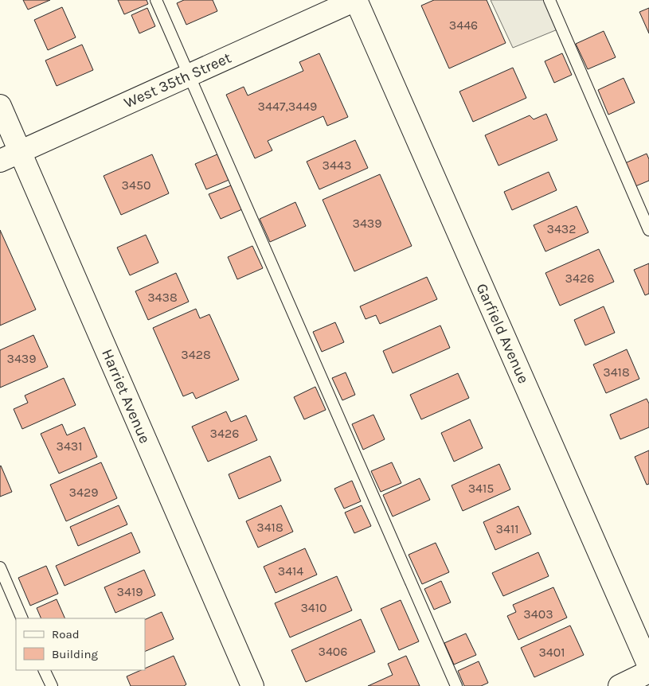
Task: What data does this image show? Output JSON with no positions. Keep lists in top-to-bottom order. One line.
{"streets":{"street":["West 35th Street","Garfield Avenue","Harriet Avenue"]},"crossings":[["West 35th Street","Garfield Avenue"],["West 35th Street","Harriet Avenue"]],"house_numbers":["3446","3447,3449","3443","3450","3439","3432","3426","3438","3428","3439","3418","3426","3431","3415","3429","3418","3411","3414","3419","3410","3403","3406","3401"],"legend":["Road","Building"]}
